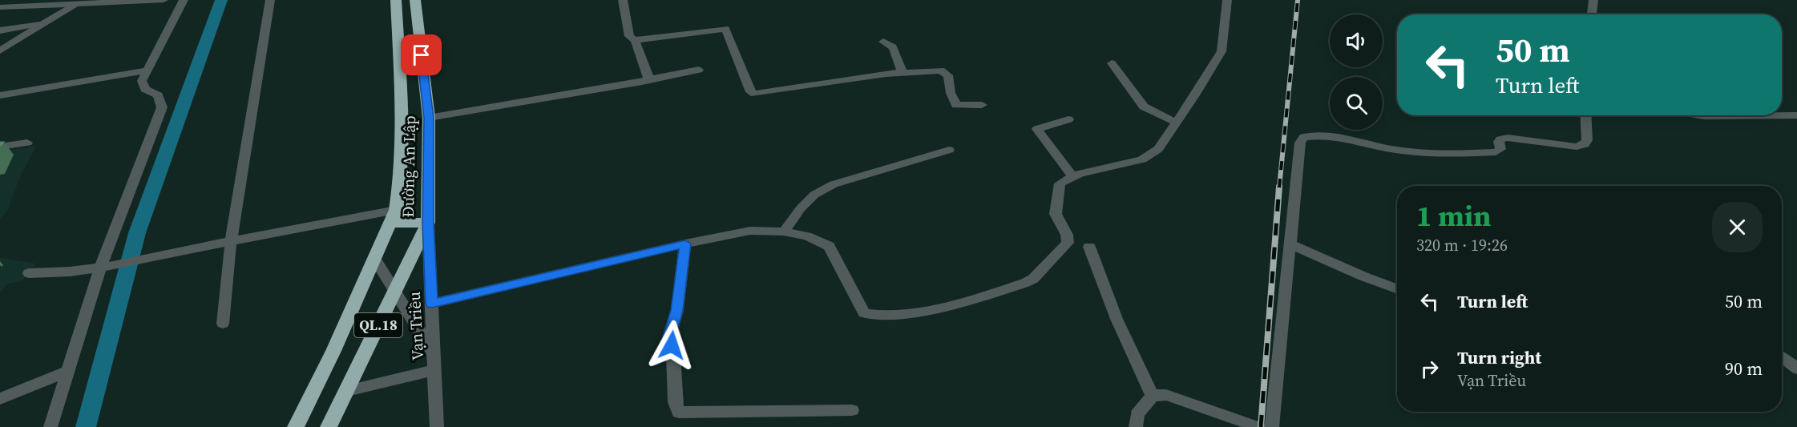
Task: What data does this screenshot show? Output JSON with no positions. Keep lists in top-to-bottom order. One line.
{"streets":{"highway":["Đường An Lập","QL.18"],"street":["Vạn Triều"]},"crossings":[["Đường An Lập","Vạn Triều"]],"page":{"turn":["50 m","Turn left"],"heading":["1 min","320 m · 19:26"],"list":[{"name":"Turn left","value":"50 m"},{"name":"Turn right","note":"Vạn Triều","value":"90 m"}]}}
